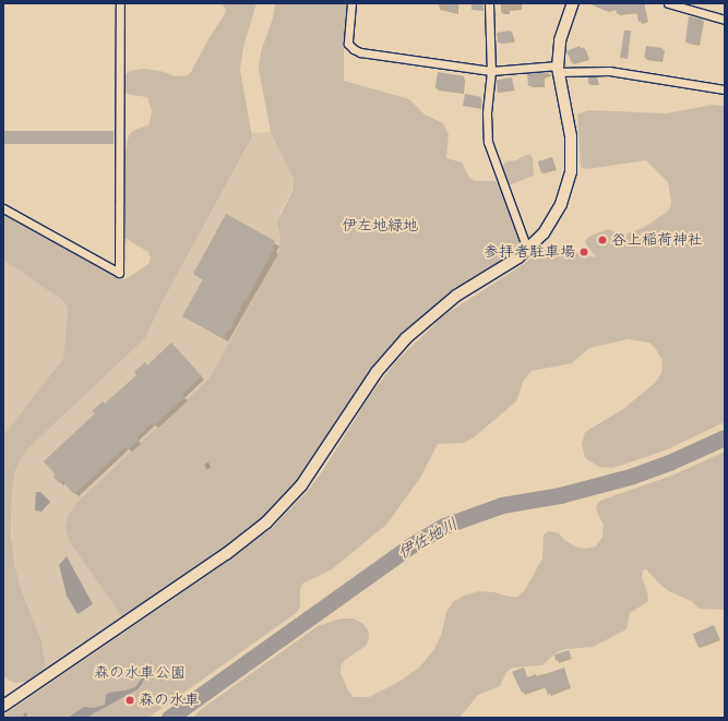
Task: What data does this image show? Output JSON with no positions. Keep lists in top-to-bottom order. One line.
{"water":["伊佐地川"],"parks":["伊左地緑地","森の水車公園"],"places":["谷上稲荷神社","参拝者駐車場","森の水車"]}
